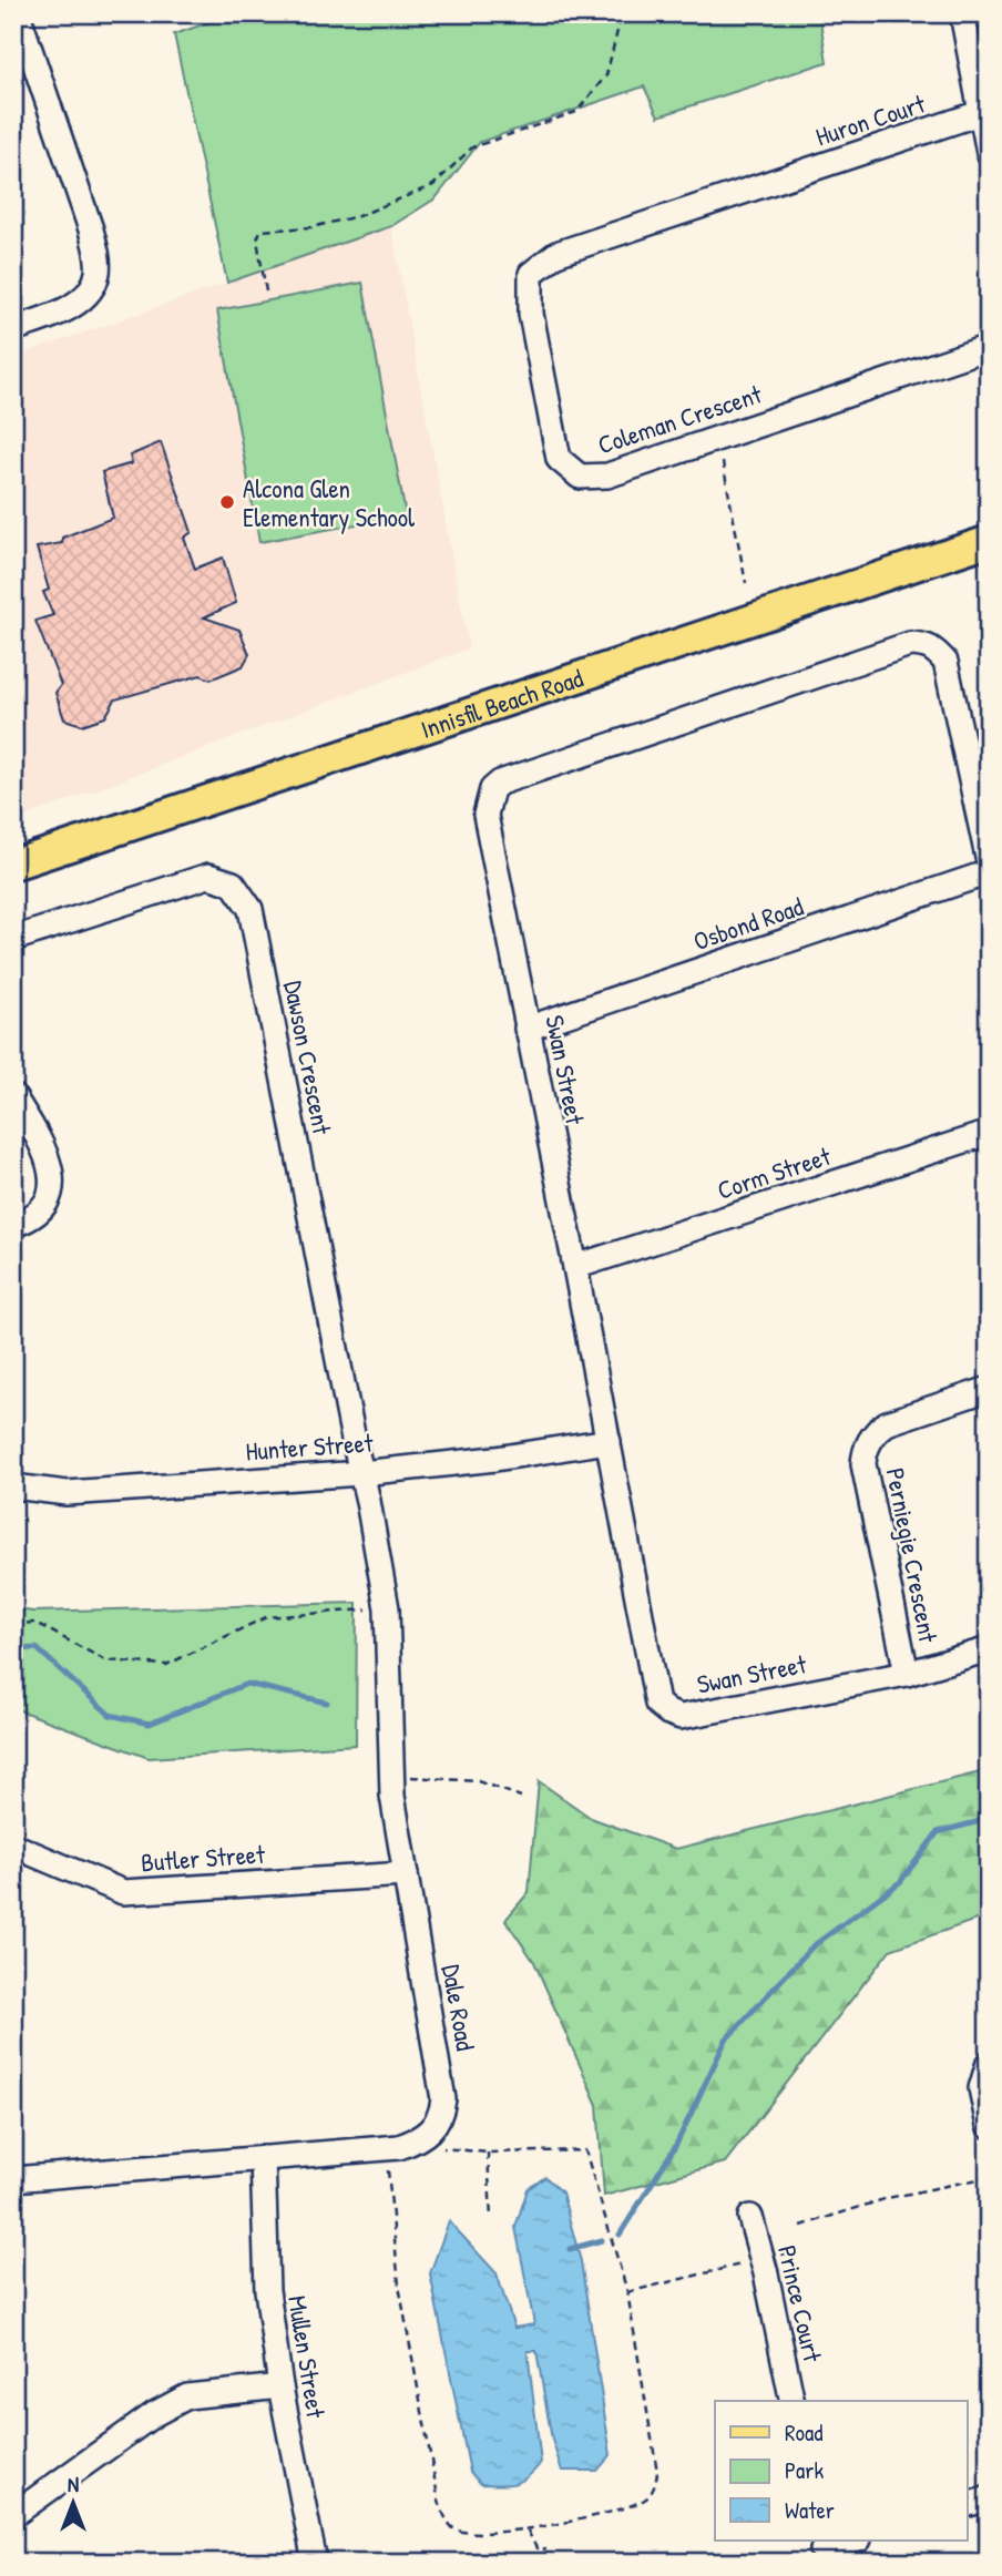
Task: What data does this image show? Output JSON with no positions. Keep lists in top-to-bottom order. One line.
{"streets":{"main road":["Innisfil Beach Road"],"street":["Huron Court","Coleman Crescent","Osbond Road","Dawson Crescent","Swan Street","Corm Street","Hunter Street","Perniegie Crescent","Butler Street","Dale Road","Prince Court","Mullen Street"]},"crossings":[["Huron Court","Coleman Crescent"],["Osbond Road","Swan Street"],["Dawson Crescent","Hunter Street"],["Dawson Crescent","Dale Road"],["Swan Street","Corm Street"],["Swan Street","Hunter Street"],["Swan Street","Perniegie Crescent"],["Hunter Street","Dale Road"],["Butler Street","Dale Road"],["Dale Road","Mullen Street"]],"places":["Alcona Glen Elementary School"],"legend":["Road","Park","Water"],"north":"top"}
